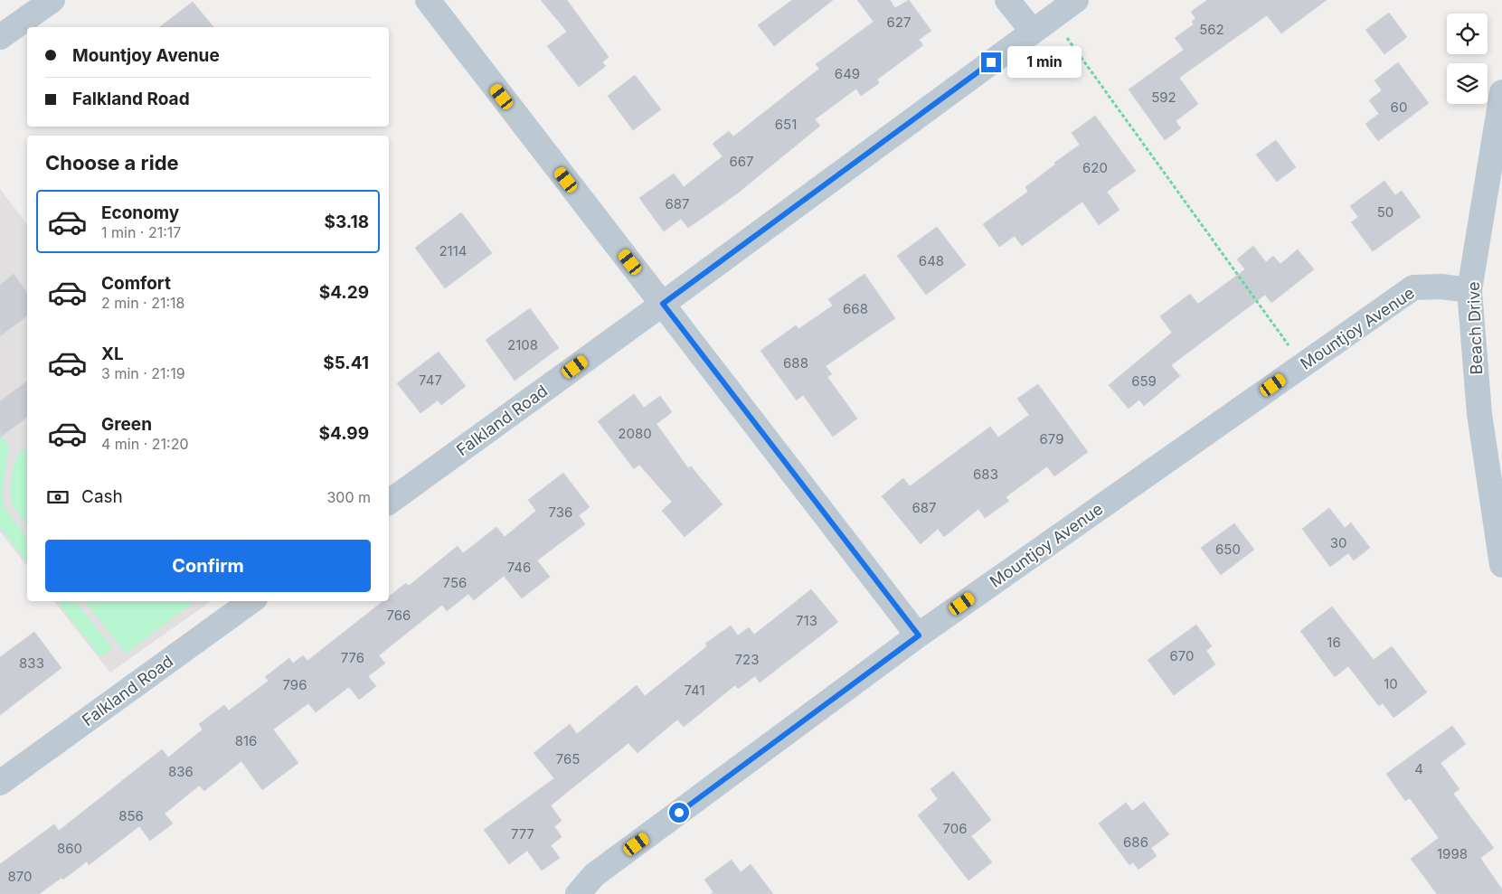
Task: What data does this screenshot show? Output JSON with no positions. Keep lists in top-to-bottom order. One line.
{"streets":{"street":["Mountjoy Avenue","Beach Drive","Falkland Road"]},"crossings":[["Mountjoy Avenue","Beach Drive"]],"house_numbers":["627","562","649","592","60","651","667","620","687","50","2114","648","668","2108","688","747","659","2080","679","683","687","736","30","650","746","756","766","713","16","670","776","723","833","10","796","741","816","765","4","836","856","706","777","686","860","1998","870"],"page":{"banner":["Mountjoy Avenue","Falkland Road"],"bubble":"1 min","heading":"Choose a ride","list":[{"name":"Economy","note":"1 min · 21:17","value":"$3.18"},{"name":"Comfort","note":"2 min · 21:18","value":"$4.29"},{"name":"XL","note":"3 min · 21:19","value":"$5.41"},{"name":"Green","note":"4 min · 21:20","value":"$4.99"}],"pay":["Cash","300 m"],"buttons":"Confirm"}}
